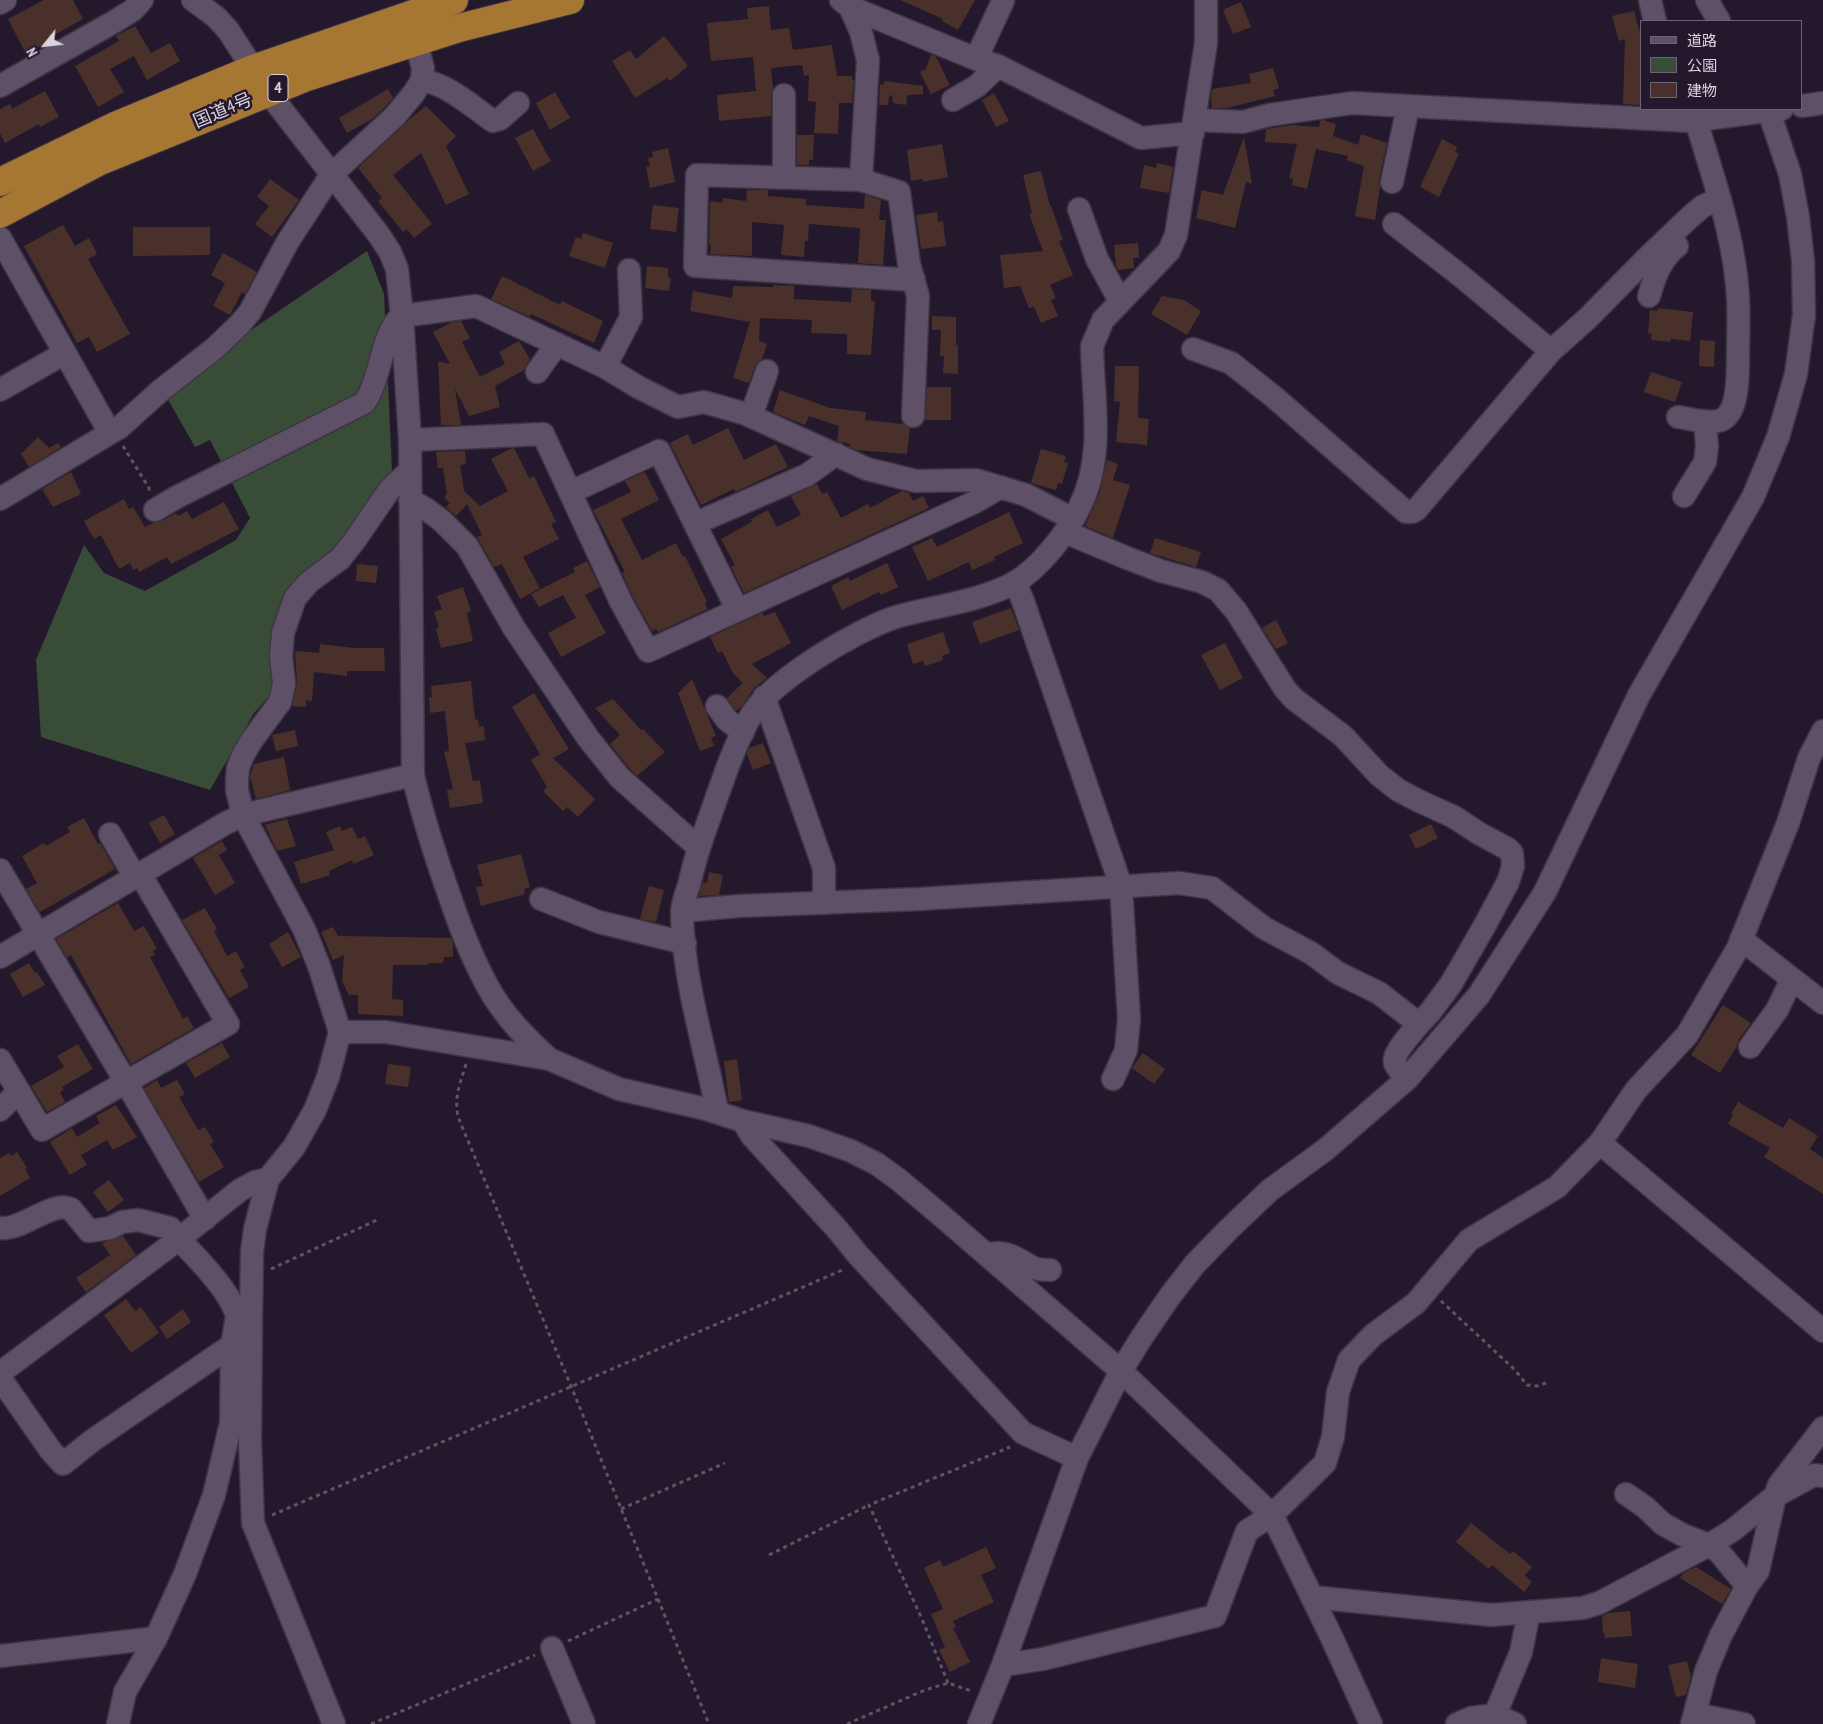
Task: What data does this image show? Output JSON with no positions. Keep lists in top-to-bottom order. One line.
{"streets":{"highway":["4","国道4号"]},"legend":["道路","公園","建物"],"north":"bottom left"}
